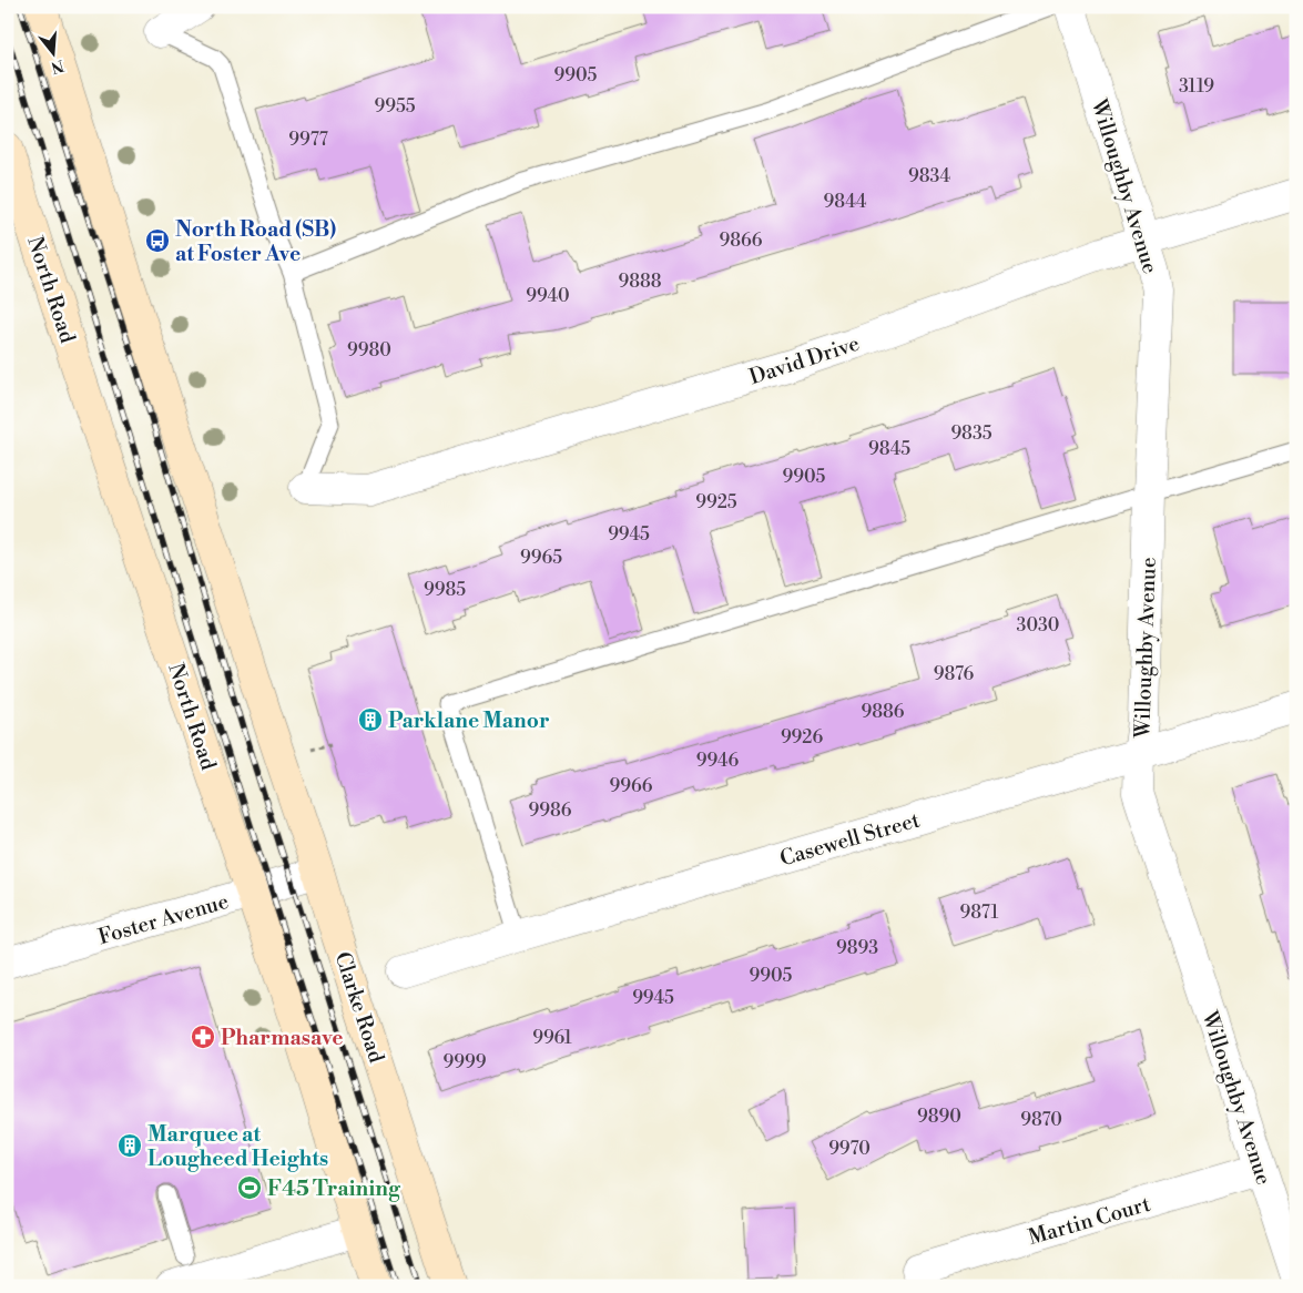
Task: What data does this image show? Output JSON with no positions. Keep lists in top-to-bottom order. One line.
{"streets":{"main road":["North Road","Clarke Road"],"street":["Willoughby Avenue","David Drive","Casewell Street","Foster Avenue","Martin Court"]},"crossings":[["Willoughby Avenue","David Drive"],["Willoughby Avenue","Casewell Street"],["Willoughby Avenue","Martin Court"],["North Road","Foster Avenue"],["Foster Avenue","Clarke Road"]],"places":{"bus stop":["North Road (SB) at Foster Ave"],"building":["Parklane Manor","Marquee at Lougheed Heights"],"pharmacy":["Pharmasave"],"sports":["F45 Training"]},"house_numbers":["9905","3119","9955","9977","9834","9844","9866","9888","9940","9980","9835","9845","9905","9925","9945","9965","9985","3030","9876","9886","9926","9946","9966","9986","9871","9893","9905","9945","9961","9999","9890","9870","9970"],"north":"bottom"}
